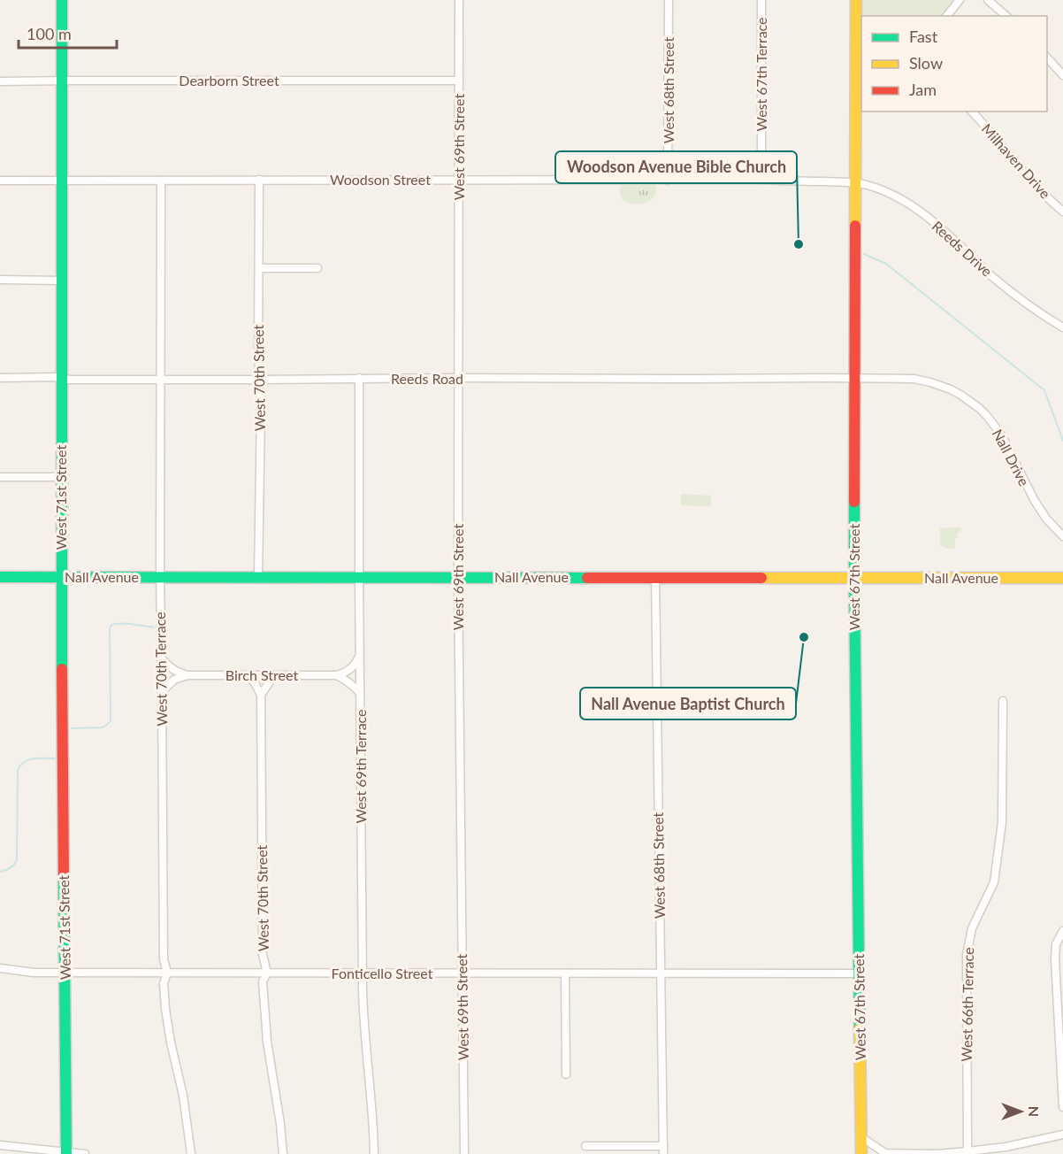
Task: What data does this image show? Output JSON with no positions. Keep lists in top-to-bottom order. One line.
{"streets":{"street":["West 67th Terrace","Dearborn Street","West 68th Street","West 69th Street","Milhaven Drive","Woodson Street","Reeds Drive","West 70th Street","Reeds Road","Nall Drive","West 71st Street","Nall Avenue","West 67th Street","West 70th Terrace","Birch Street","West 69th Terrace","Fonticello Street","West 66th Terrace"]},"crossings":[["West 67th Terrace","Woodson Street"],["Dearborn Street","West 69th Street"],["Dearborn Street","West 71st Street"],["West 68th Street","Woodson Street"],["West 68th Street","Nall Avenue"],["West 68th Street","Fonticello Street"],["West 69th Street","Woodson Street"],["West 69th Street","Reeds Road"],["West 69th Street","Nall Avenue"],["West 69th Street","Fonticello Street"],["Woodson Street","Reeds Drive"],["Woodson Street","West 70th Street"],["Woodson Street","West 71st Street"],["Woodson Street","West 67th Street"],["Woodson Street","West 70th Terrace"],["Reeds Drive","West 67th Street"],["West 70th Street","Reeds Road"],["West 70th Street","Nall Avenue"],["West 70th Street","Fonticello Street"],["Reeds Road","Nall Drive"],["Reeds Road","West 71st Street"],["Reeds Road","West 67th Street"],["Reeds Road","West 70th Terrace"],["Reeds Road","West 69th Terrace"],["Nall Drive","West 67th Street"],["West 71st Street","Nall Avenue"],["West 71st Street","Fonticello Street"],["Nall Avenue","West 67th Street"],["Nall Avenue","West 70th Terrace"],["Nall Avenue","West 69th Terrace"],["West 67th Street","Fonticello Street"],["West 70th Terrace","Birch Street"],["West 70th Terrace","Fonticello Street"],["West 69th Terrace","Fonticello Street"]],"places":["Woodson Avenue Bible Church","Nall Avenue Baptist Church"],"legend":["Fast","Slow","Jam"],"scale_bar":"100 m","north":"right"}
